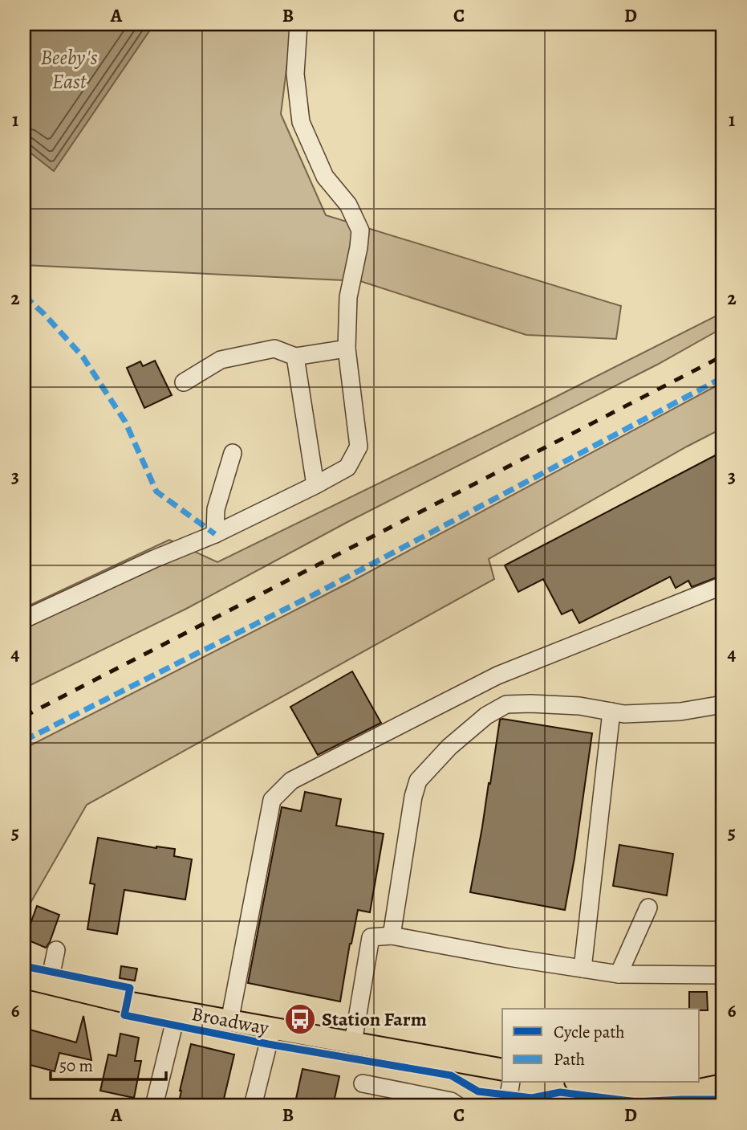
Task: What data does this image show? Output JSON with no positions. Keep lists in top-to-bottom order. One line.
{"streets":{"main road":["Broadway"]},"water":["Beeby's East"],"places":{"bus stop":["Station Farm"]},"legend":["Cycle path","Path"],"scale_bar":"50 m","grid":{"columns":["A","B","C","D"],"rows":["1","2","3","4","5","6"]}}
